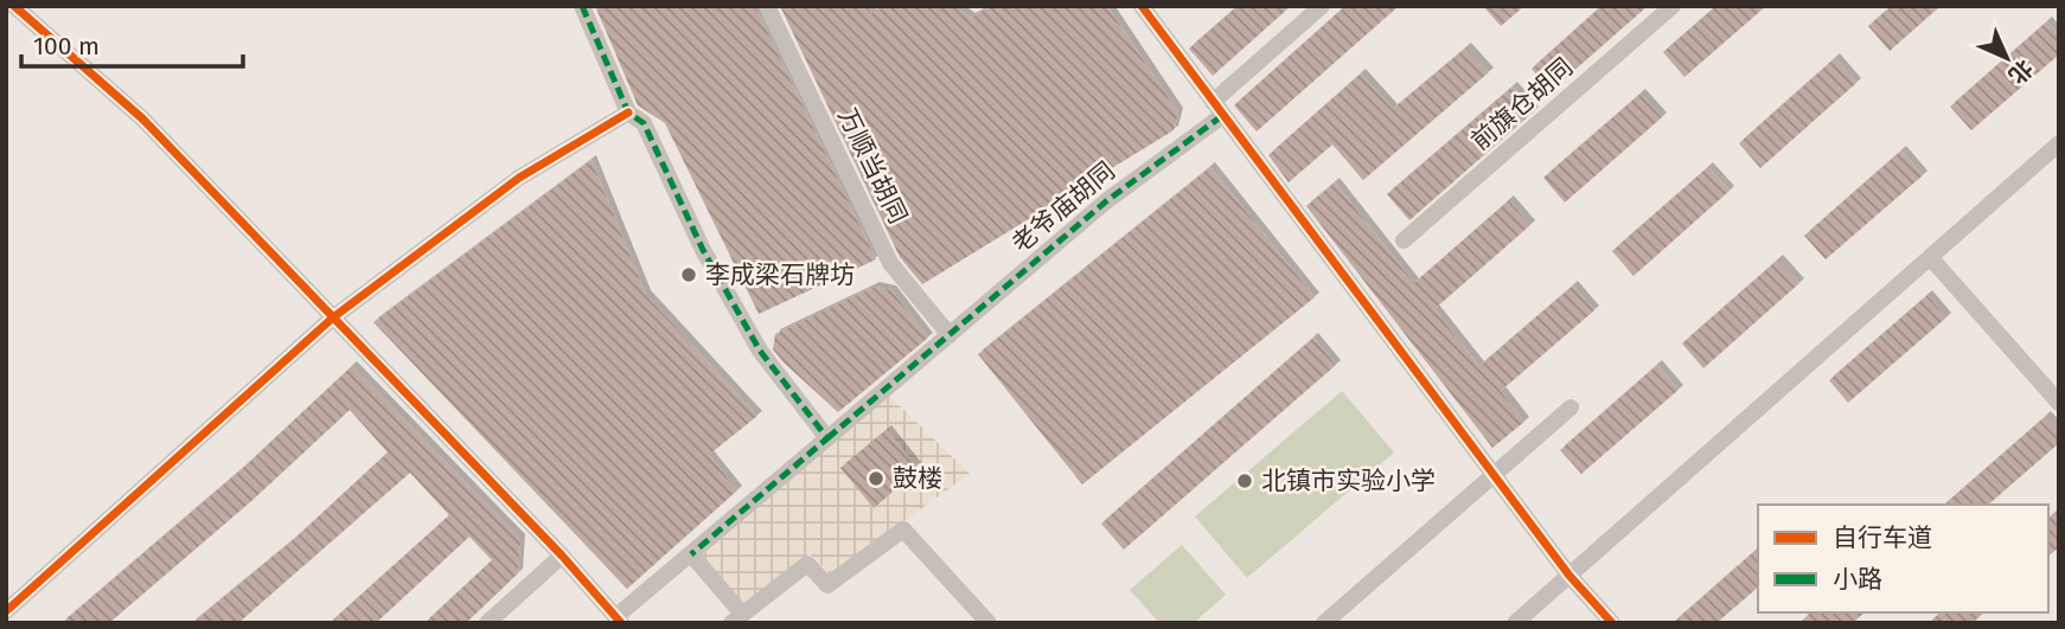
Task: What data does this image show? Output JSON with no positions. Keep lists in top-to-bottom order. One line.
{"streets":{"street":["前旗仓胡同","万顺当胡同","老爷庙胡同"]},"crossings":[["万顺当胡同","老爷庙胡同"]],"places":["李成梁石牌坊","鼓楼","北镇市实验小学"],"legend":["自行车道","小路"],"scale_bar":"100 m","north":"bottom right"}
